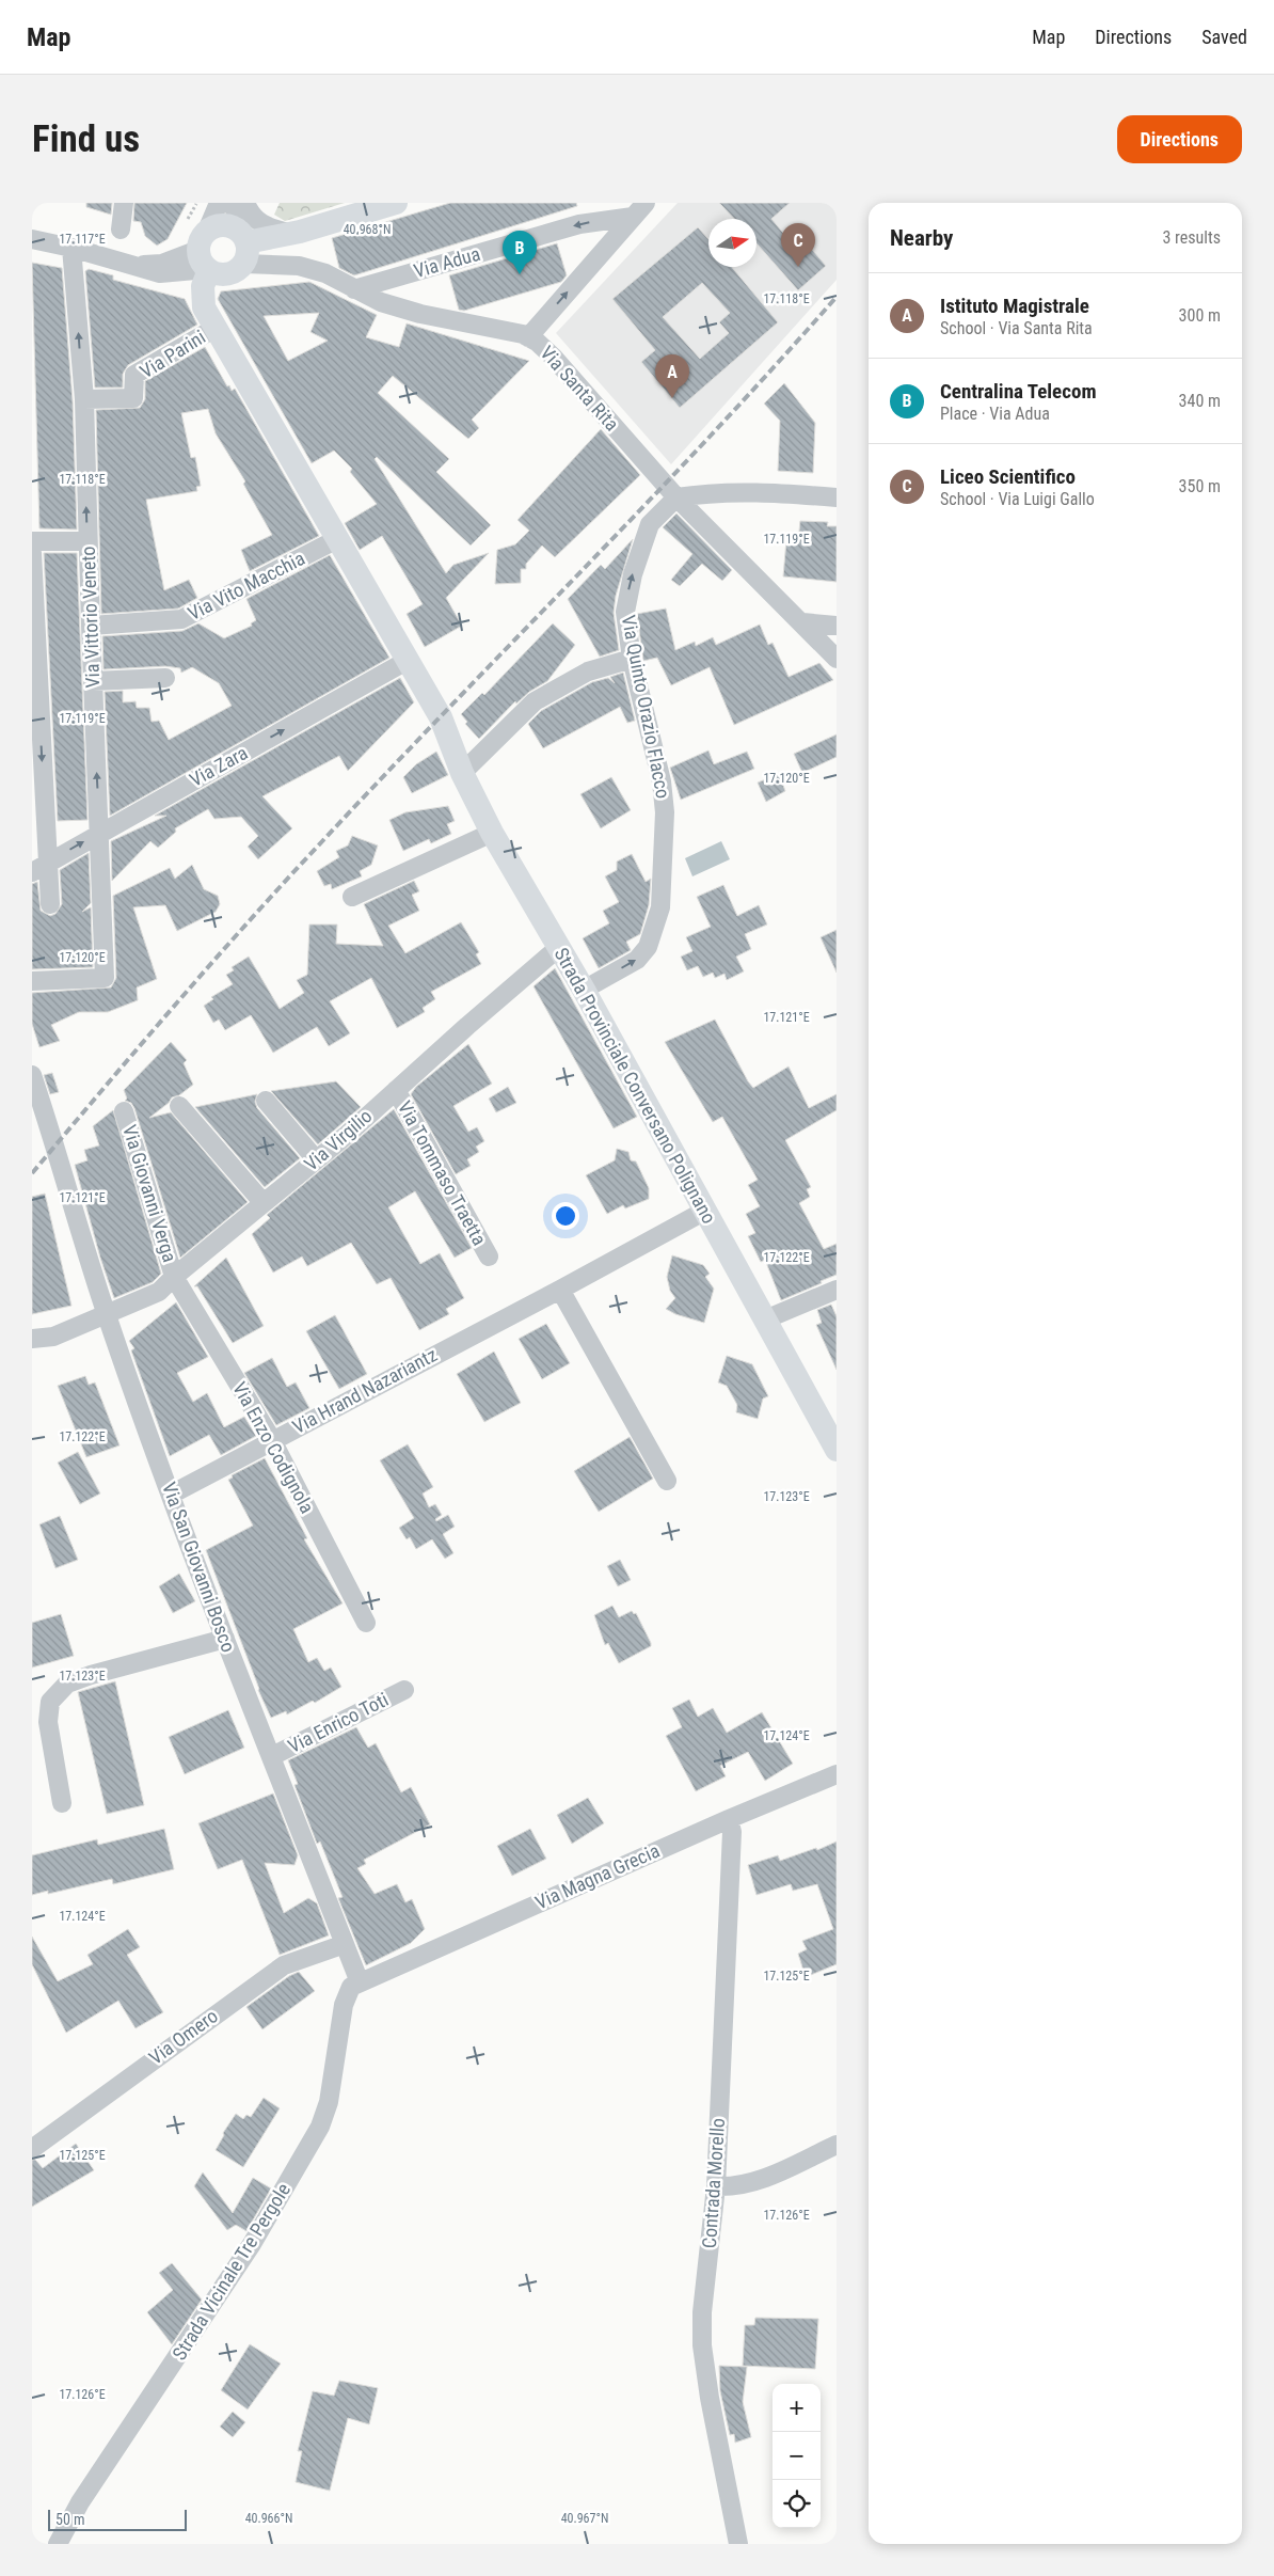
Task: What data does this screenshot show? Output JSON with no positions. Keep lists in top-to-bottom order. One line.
{"streets":{"main road":["Strada Provinciale Conversano Polignano"],"street":["Via Adua","Via Parini","Via Santa Rita","Via Vito Macchia","Via Vittorio Veneto","Via Quinto Orazio Flacco","Via Zara","Via Virgilio","Via Tommaso Traetta","Via Giovanni Verga","Via Hrand Nazariantz","Via Enzo Codignola","Via San Giovanni Bosco","Via Enrico Toti","Via Magna Grecia","Via Omero","Contrada Morello","Strada Vicinale Tre Pergole"]},"crossings":[["Via Adua","Via Santa Rita"],["Via Parini","Via Vittorio Veneto"],["Via Parini","Strada Provinciale Conversano Polignano"],["Via Santa Rita","Via Quinto Orazio Flacco"],["Via Vito Macchia","Via Vittorio Veneto"],["Via Vito Macchia","Strada Provinciale Conversano Polignano"],["Via Vittorio Veneto","Via Zara"],["Via Quinto Orazio Flacco","Strada Provinciale Conversano Polignano"],["Via Zara","Strada Provinciale Conversano Polignano"],["Strada Provinciale Conversano Polignano","Via Virgilio"],["Strada Provinciale Conversano Polignano","Via Hrand Nazariantz"],["Via Virgilio","Via Tommaso Traetta"],["Via Virgilio","Via Giovanni Verga"],["Via Virgilio","Via Enzo Codignola"],["Via Virgilio","Via San Giovanni Bosco"],["Via Giovanni Verga","Via Enzo Codignola"],["Via Hrand Nazariantz","Via Enzo Codignola"],["Via Hrand Nazariantz","Via San Giovanni Bosco"],["Via San Giovanni Bosco","Via Enrico Toti"],["Via San Giovanni Bosco","Via Magna Grecia"],["Via San Giovanni Bosco","Via Omero"],["Via San Giovanni Bosco","Strada Vicinale Tre Pergole"],["Via Magna Grecia","Contrada Morello"],["Via Magna Grecia","Strada Vicinale Tre Pergole"]],"one_way":["Via Adua","Via Quinto Orazio Flacco","Via Zara"],"scale_bar":"50 m","north":"right","page":{"header":"Map","nav":["Map","Directions","Saved"],"buttons":"Directions","title":"Find us","heading":["Nearby","3 results"],"pins":["C","B","A"],"list":[{"mark":"A","name":"Istituto Magistrale","note":"School · Via Santa Rita","value":"300 m"},{"mark":"B","name":"Centralina Telecom","note":"Place · Via Adua","value":"340 m"},{"mark":"C","name":"Liceo Scientifico","note":"School · Via Luigi Gallo","value":"350 m"}],"map_buttons":["+","−"],"scale":"50 m"},"coordinates":["40.968°N","17.117°E","17.118°E","17.119°E","17.120°E","17.121°E","17.122°E","17.123°E","17.124°E","17.125°E","17.126°E","40.966°N","40.967°N"]}
